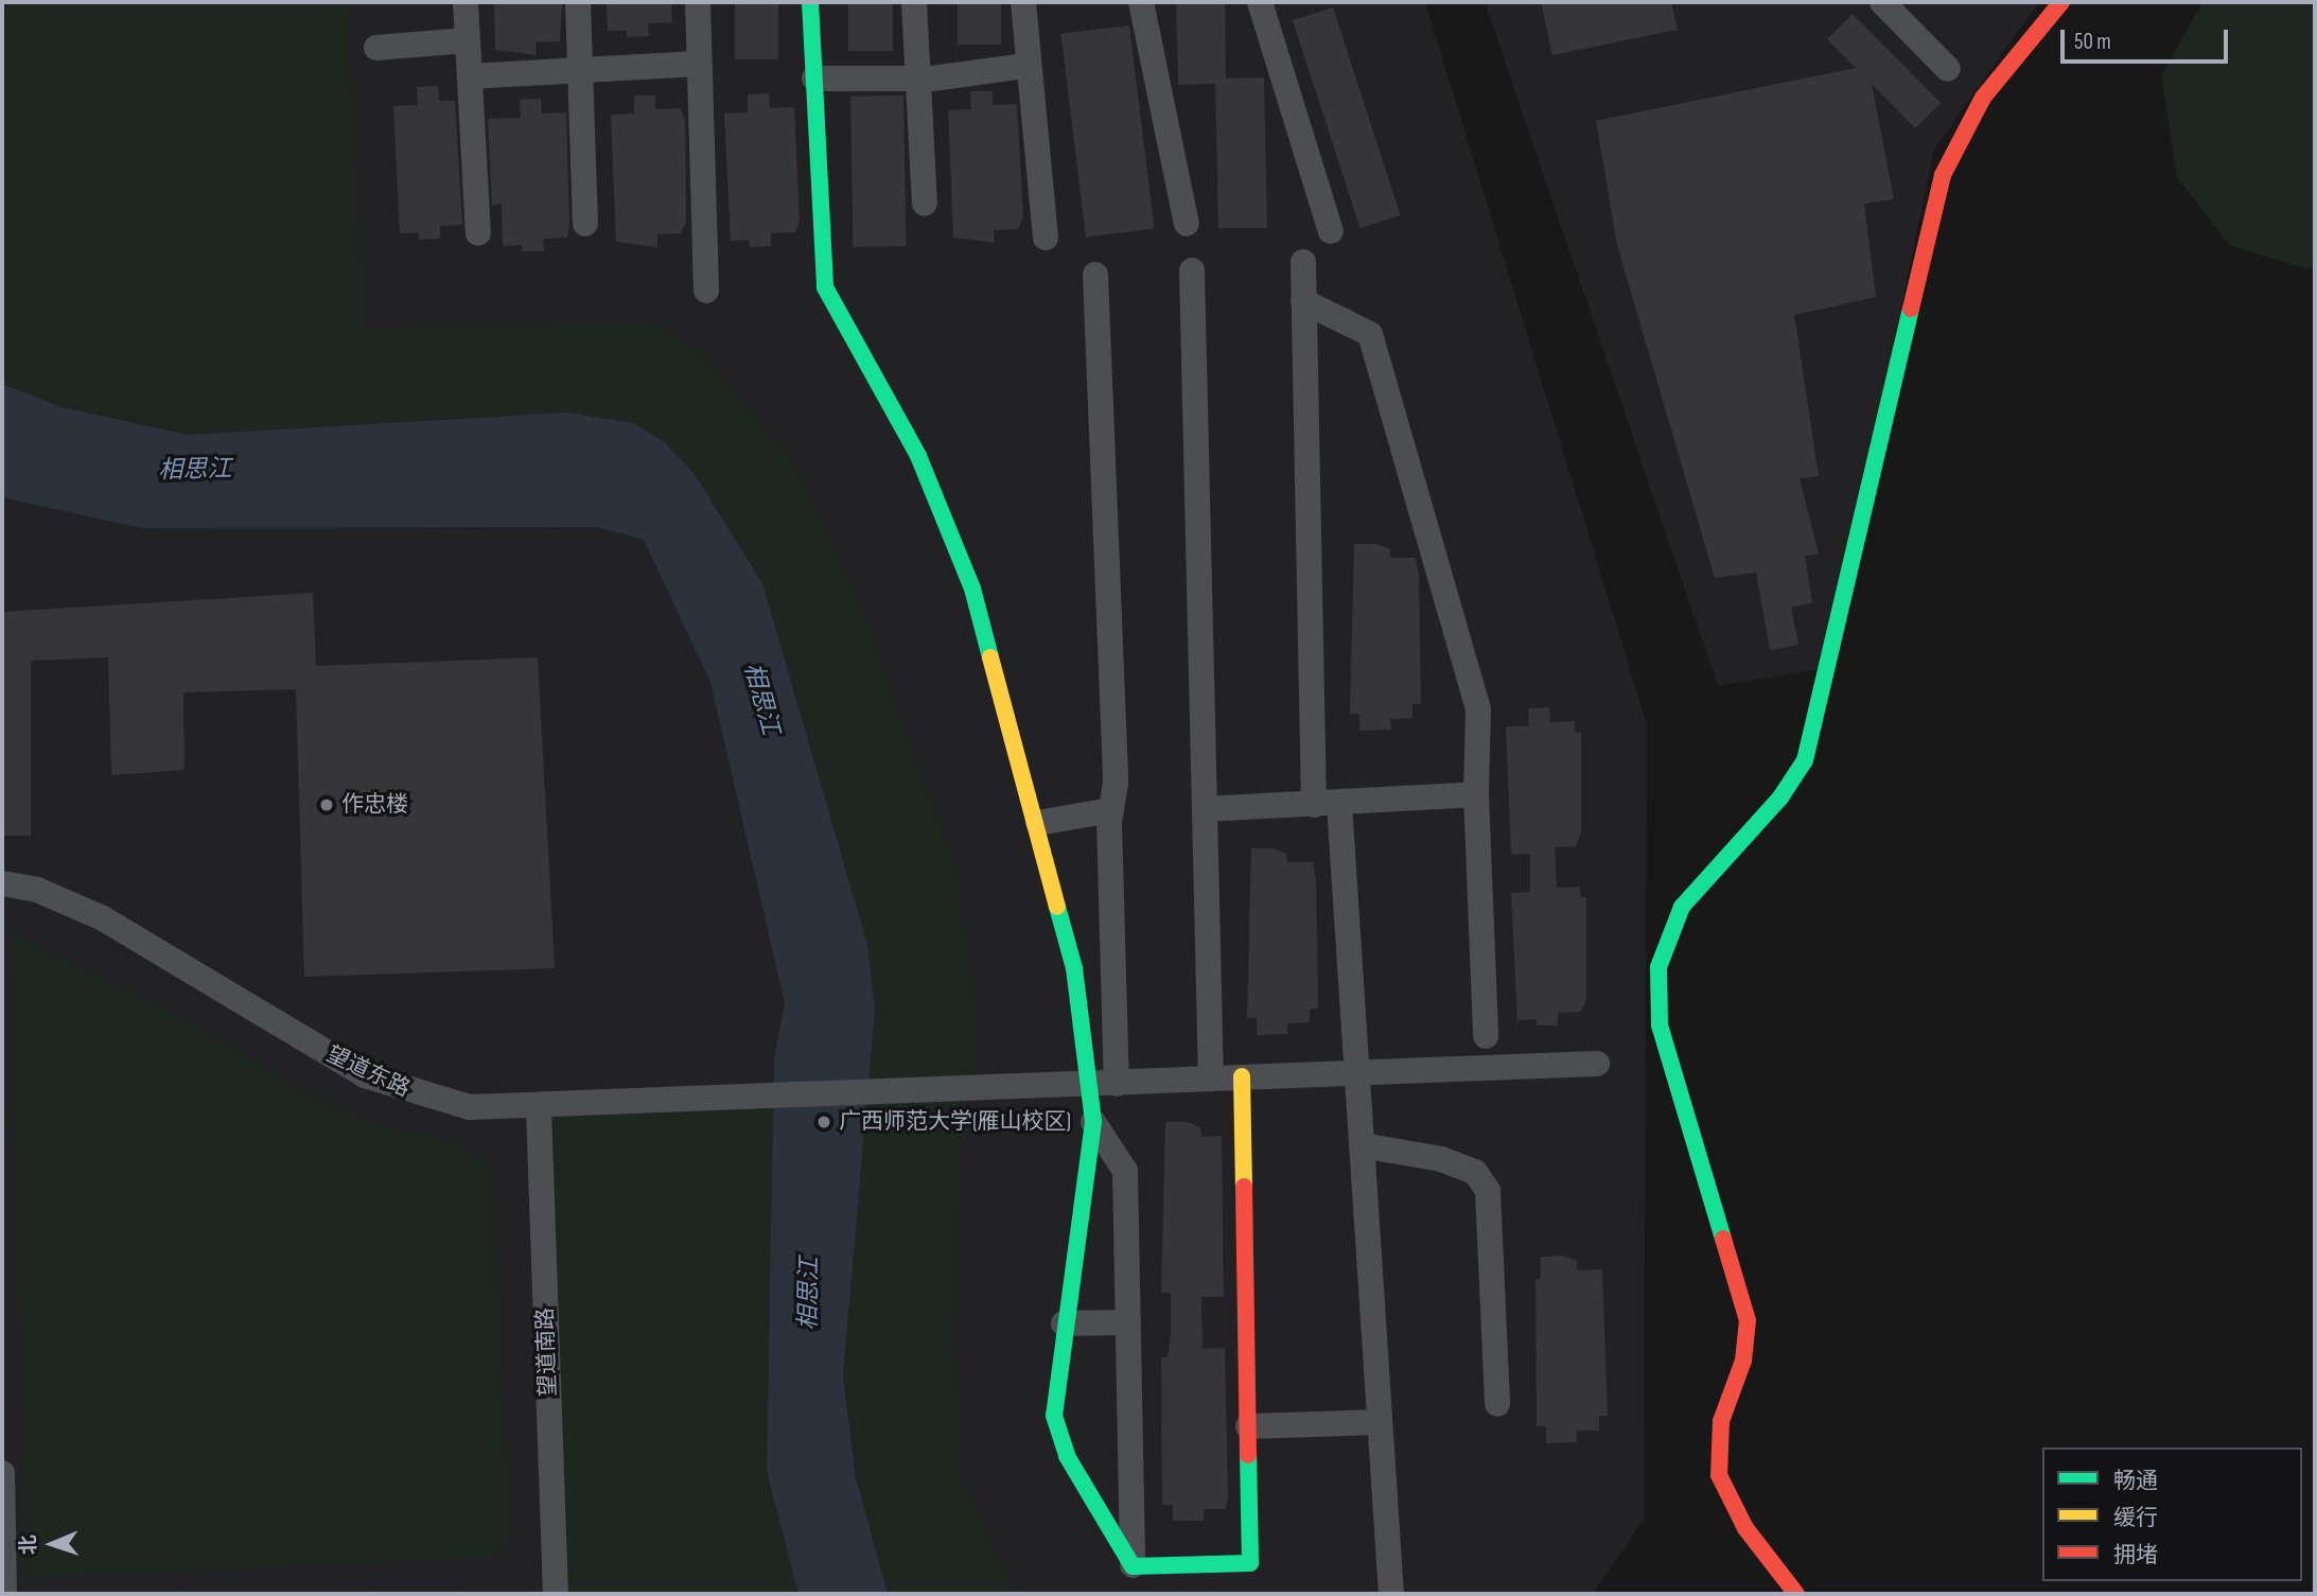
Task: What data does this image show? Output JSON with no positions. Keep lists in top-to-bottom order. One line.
{"streets":{"street":["望道东路","望道南路"]},"crossings":[["望道东路","望道南路"]],"water":["相思江"],"places":["作忠楼","广西师范大学(雁山校区)"],"legend":["畅通","缓行","拥堵"],"scale_bar":"50 m","north":"left"}
